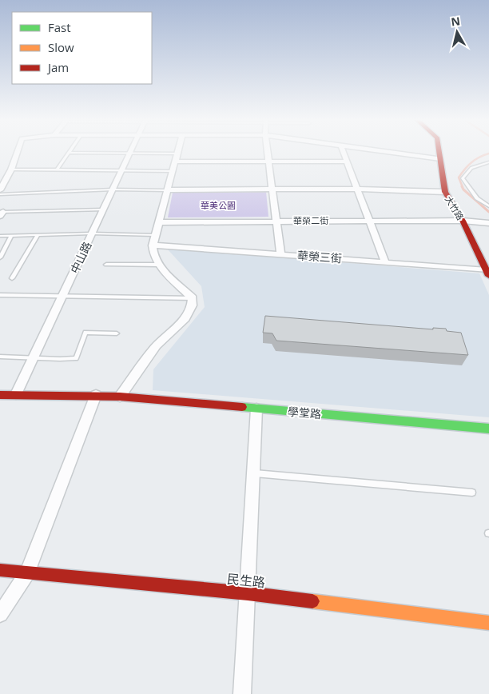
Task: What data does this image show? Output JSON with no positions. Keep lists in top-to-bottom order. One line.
{"streets":{"street":["大竹路","華榮二街","華榮三街","中山路","學堂路","民生路"]},"crossings":[["大竹路","華榮二街"],["大竹路","華榮三街"],["中山路","學堂路"]],"parks":["華美公園"],"legend":["Fast","Slow","Jam"],"north":"top"}
